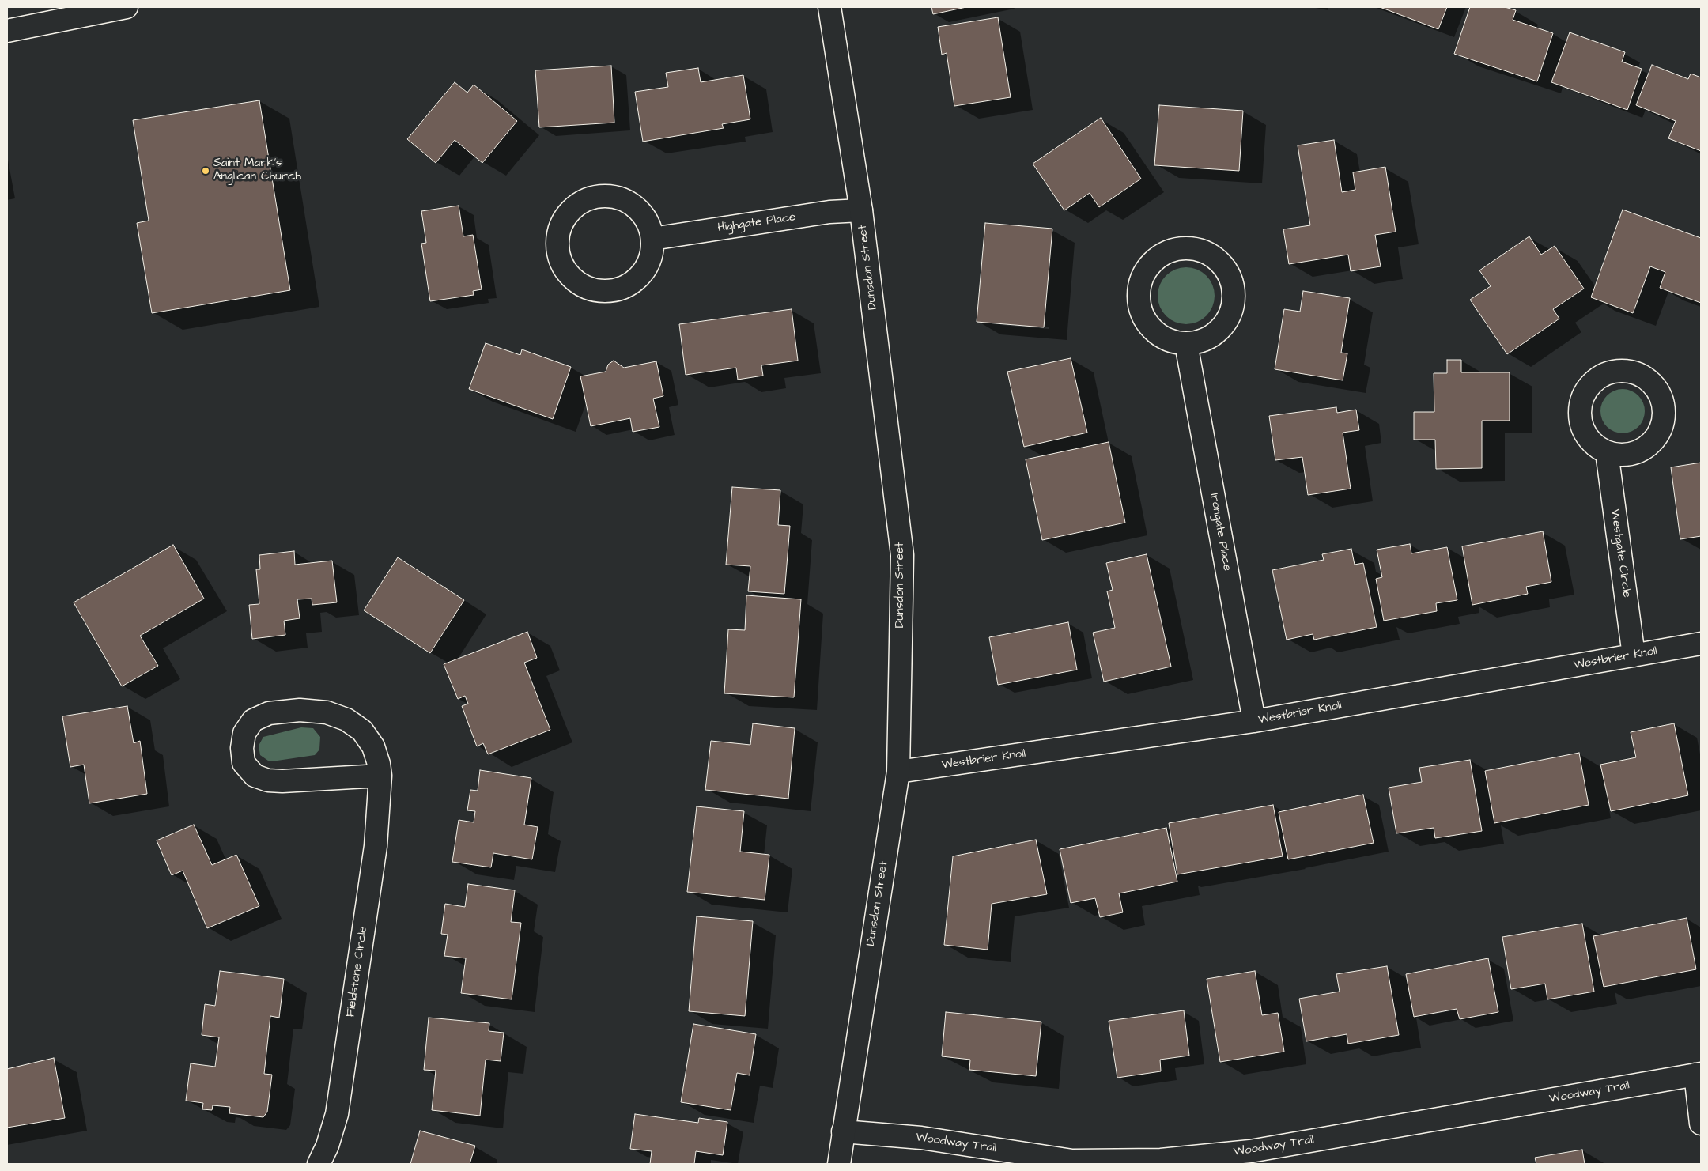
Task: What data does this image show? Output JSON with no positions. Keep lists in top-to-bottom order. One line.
{"streets":{"street":["Highgate Place","Dunsdon Street","Irongate Place","Westgate Circle","Westbrier Knoll","Fieldstone Circle","Woodway Trail"]},"crossings":[["Highgate Place","Dunsdon Street"],["Dunsdon Street","Westbrier Knoll"],["Dunsdon Street","Woodway Trail"],["Irongate Place","Westbrier Knoll"],["Westgate Circle","Westbrier Knoll"]],"places":["Saint Mark's Anglican Church"]}
